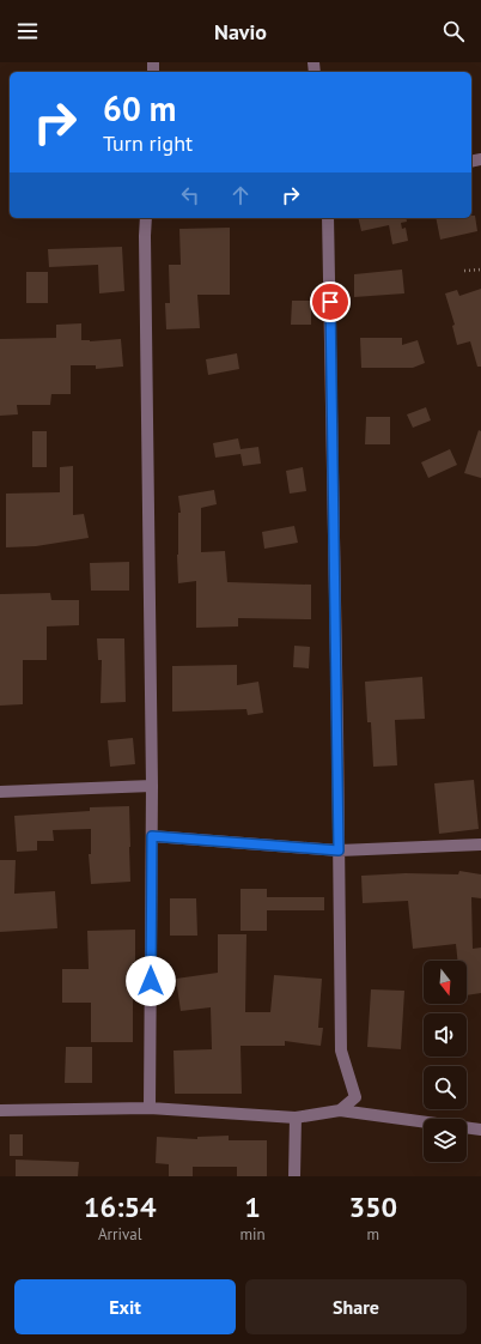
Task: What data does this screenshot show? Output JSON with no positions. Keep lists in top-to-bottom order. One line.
{"north":"bottom","page":{"header":"Navio","turn":["60 m","Turn right"],"eta":["16:54","Arrival","1","min","350","m"],"buttons":["Exit","Share"]}}
